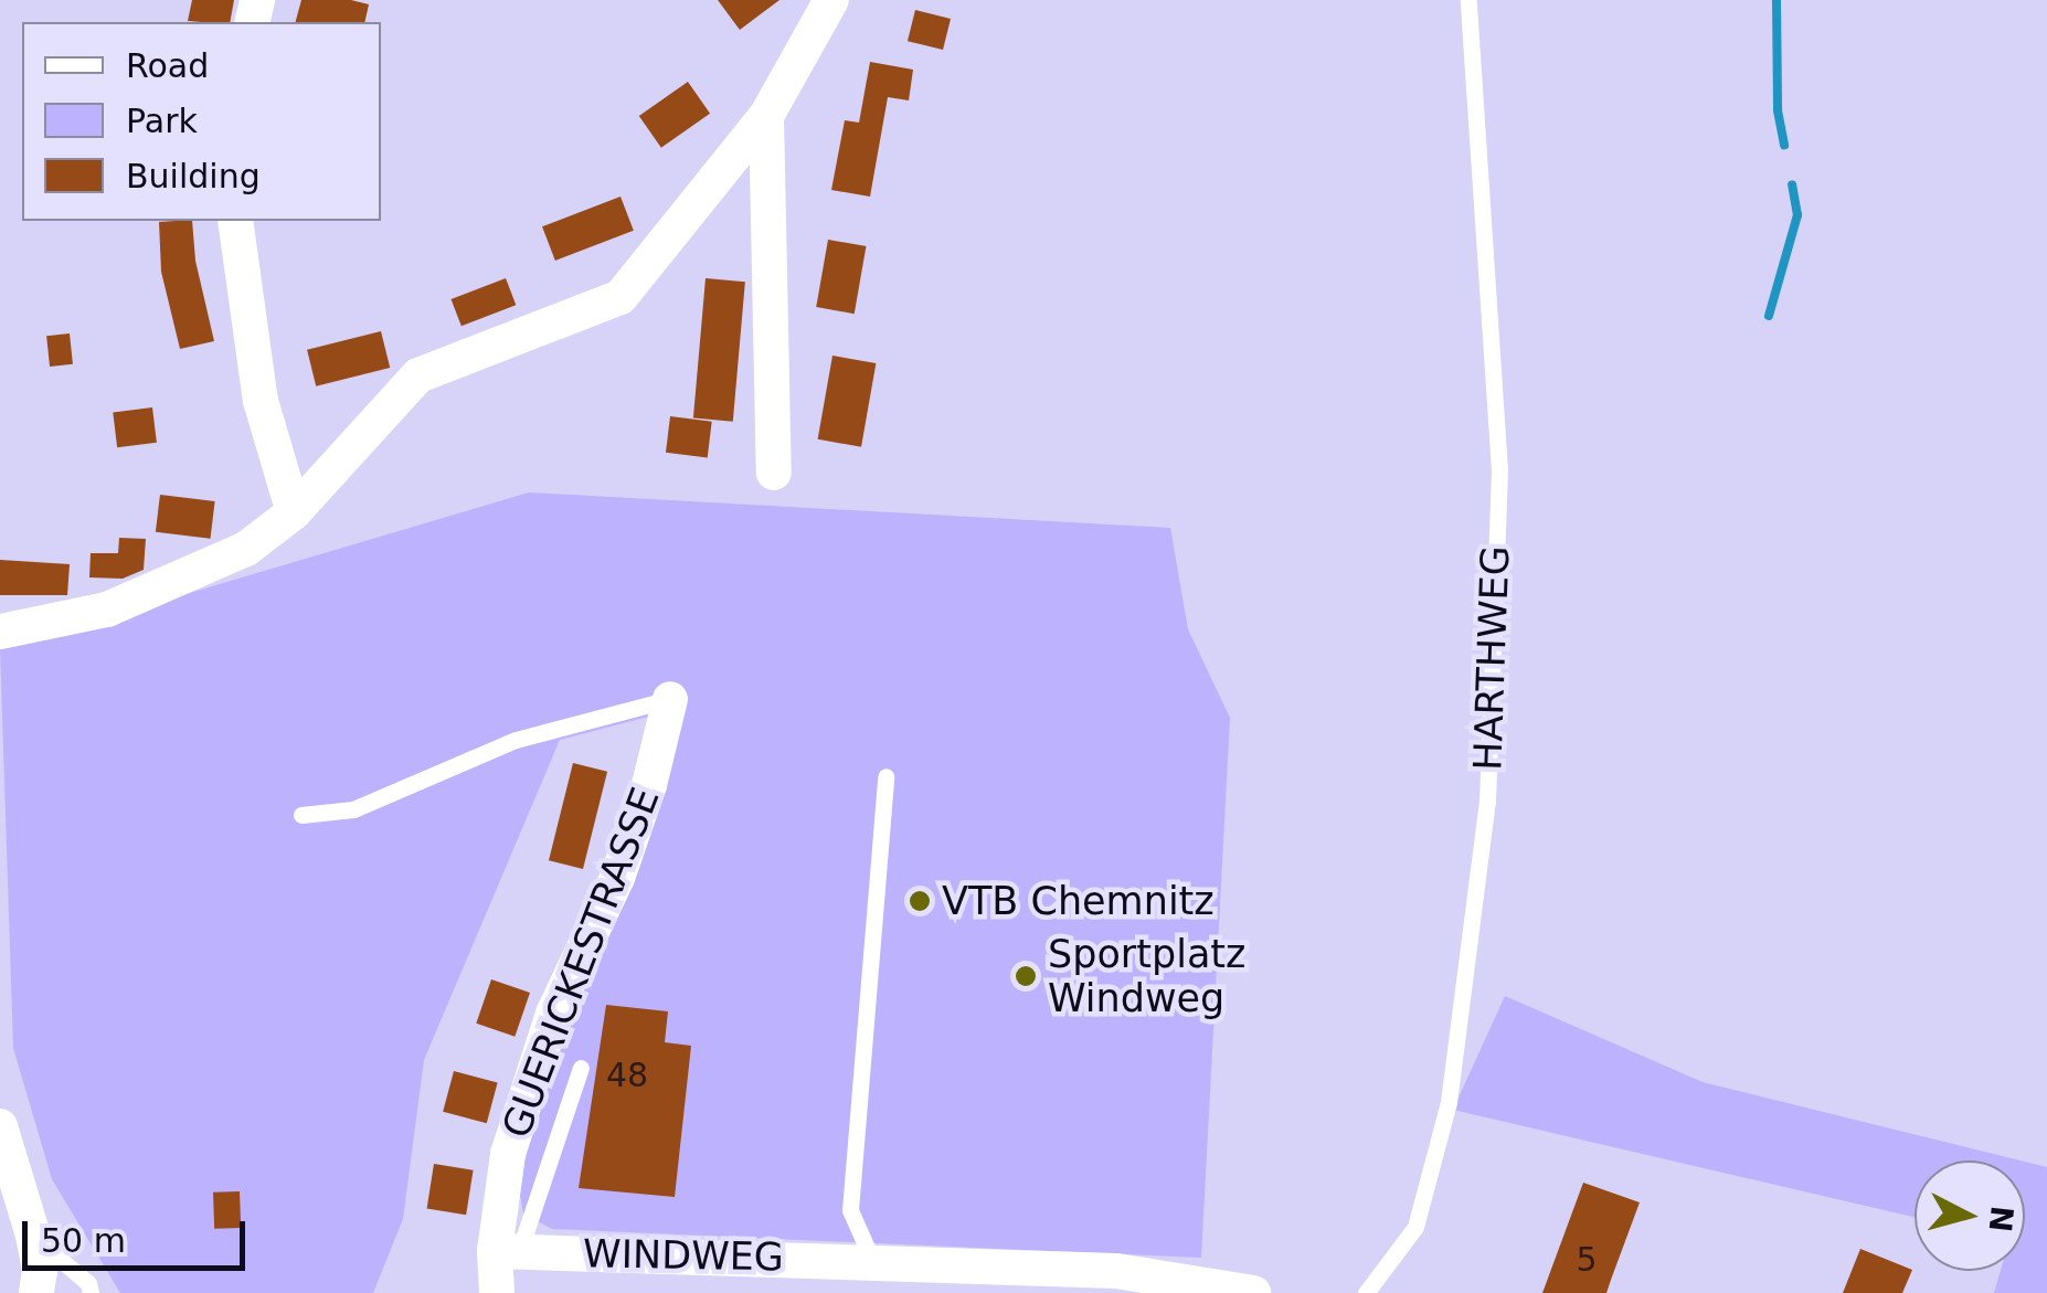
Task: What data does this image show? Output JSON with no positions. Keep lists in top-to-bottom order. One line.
{"streets":{"street":["GUERICKESTRASSE","WINDWEG"],"lane":["HARTHWEG"]},"crossings":[["GUERICKESTRASSE","WINDWEG"]],"places":["VTB Chemnitz","Sportplatz Windweg"],"house_numbers":["48","5"],"legend":["Road","Park","Building"],"scale_bar":"50 m","north":"right"}
